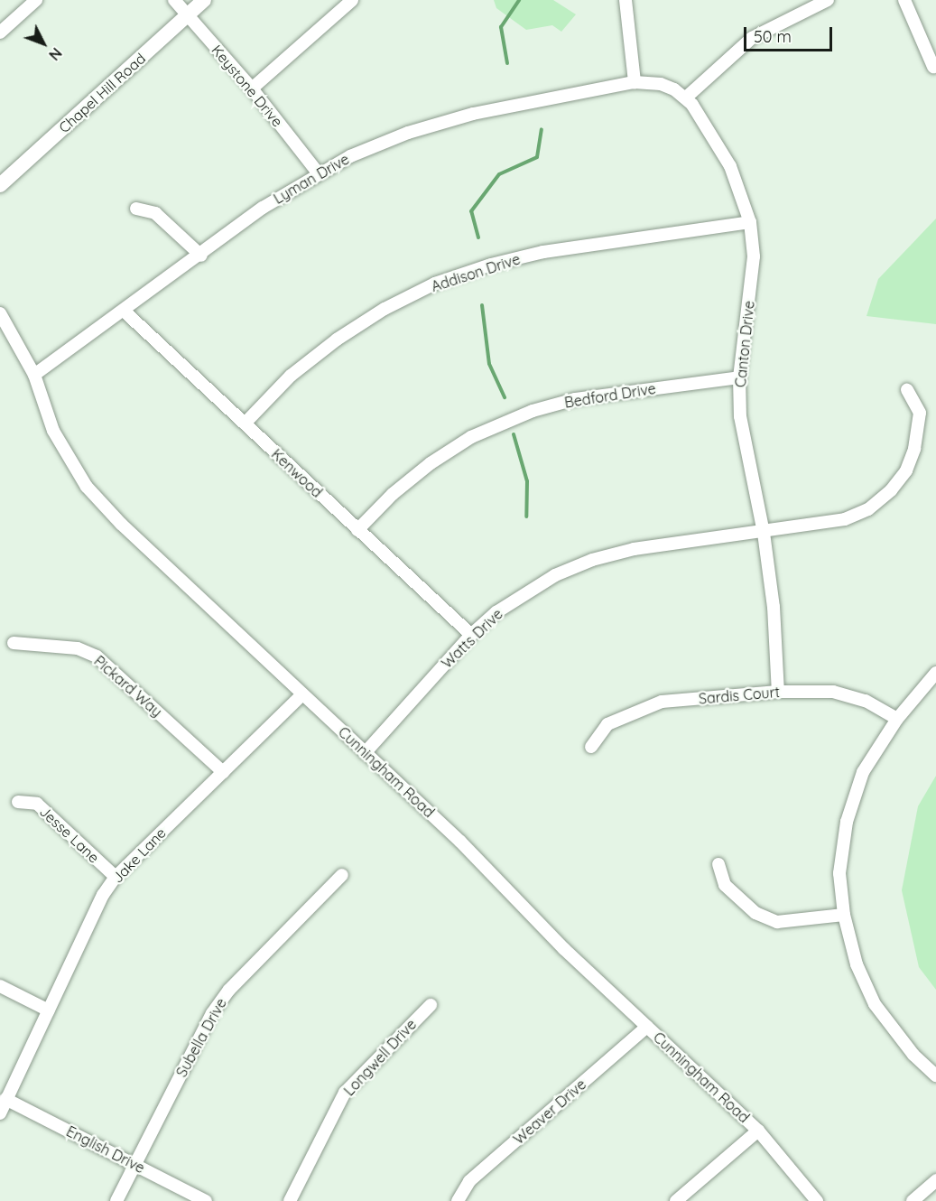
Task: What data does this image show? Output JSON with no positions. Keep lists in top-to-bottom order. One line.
{"streets":{"street":["Keystone Drive","Chapel Hill Road","Lyman Drive","Addison Drive","Canton Drive","Bedford Drive","Kenwood","Watts Drive","Pickard Way","Sardis Court","Cunningham Road","Jesse Lane","Jake Lane","Subella Drive","Longwell Drive","Weaver Drive","English Drive"]},"crossings":[["Keystone Drive","Chapel Hill Road"],["Keystone Drive","Lyman Drive"],["Lyman Drive","Canton Drive"],["Lyman Drive","Kenwood"],["Lyman Drive","Cunningham Road"],["Addison Drive","Canton Drive"],["Addison Drive","Kenwood"],["Canton Drive","Bedford Drive"],["Canton Drive","Watts Drive"],["Canton Drive","Sardis Court"],["Bedford Drive","Kenwood"],["Kenwood","Watts Drive"],["Watts Drive","Cunningham Road"],["Pickard Way","Jake Lane"],["Cunningham Road","Jake Lane"],["Cunningham Road","Weaver Drive"],["Jesse Lane","Jake Lane"],["Jake Lane","English Drive"],["Subella Drive","English Drive"]],"scale_bar":"50 m","north":"bottom right"}
